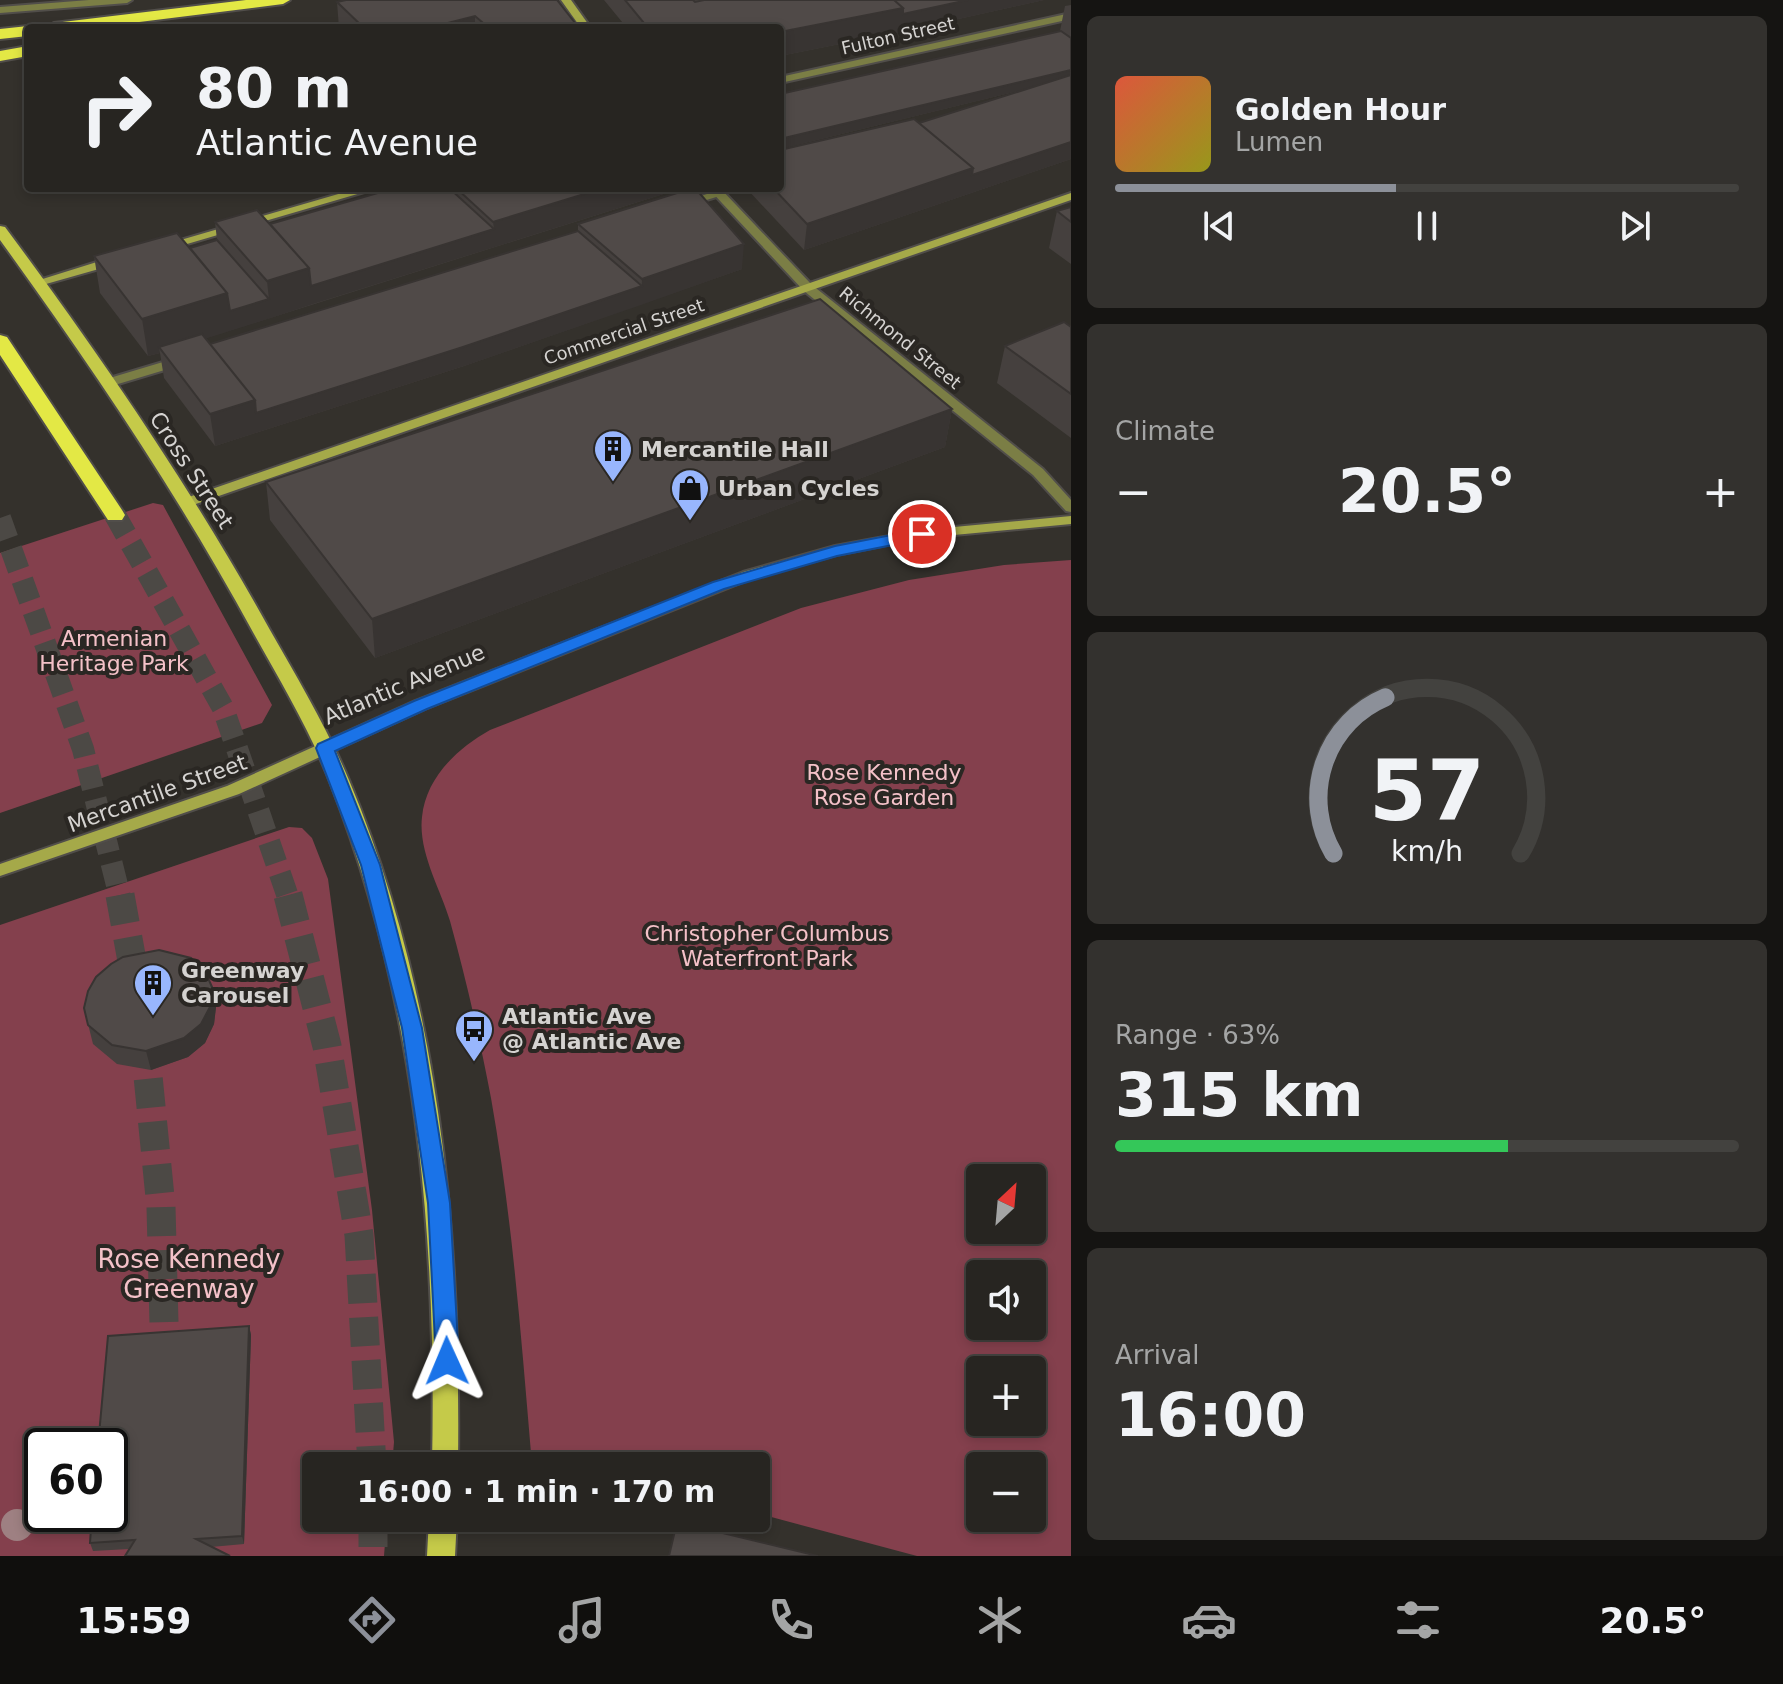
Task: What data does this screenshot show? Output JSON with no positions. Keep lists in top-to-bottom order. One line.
{"streets":{"main road":["Commercial Street","Cross Street","Atlantic Avenue","Mercantile Street"],"street":["Fulton Street","Richmond Street"]},"crossings":[["Commercial Street","Richmond Street"],["Commercial Street","Cross Street"],["Cross Street","Atlantic Avenue"],["Cross Street","Mercantile Street"],["Atlantic Avenue","Mercantile Street"]],"parks":["Armenian Heritage Park","Rose Kennedy Rose Garden","Christopher Columbus Waterfront Park","Rose Kennedy Greenway"],"places":{"building":["Mercantile Hall","Greenway Carousel"],"shop":["Urban Cycles"],"bus stop":["Atlantic Ave @ Atlantic Ave"]},"north":"top right","page":{"turn":["80 m","Atlantic Avenue"],"song":["Golden Hour","Lumen"],"tile":["Climate",["Range · 63%","315 km"],["Arrival","16:00"]],"heat":["−","20.5°","+"],"map_buttons":["+","−"],"limit":"60","trip":"16:00 · 1 min · 170 m","tabs":["15:59","20.5°"],"gauge":["57","km/h"]}}
